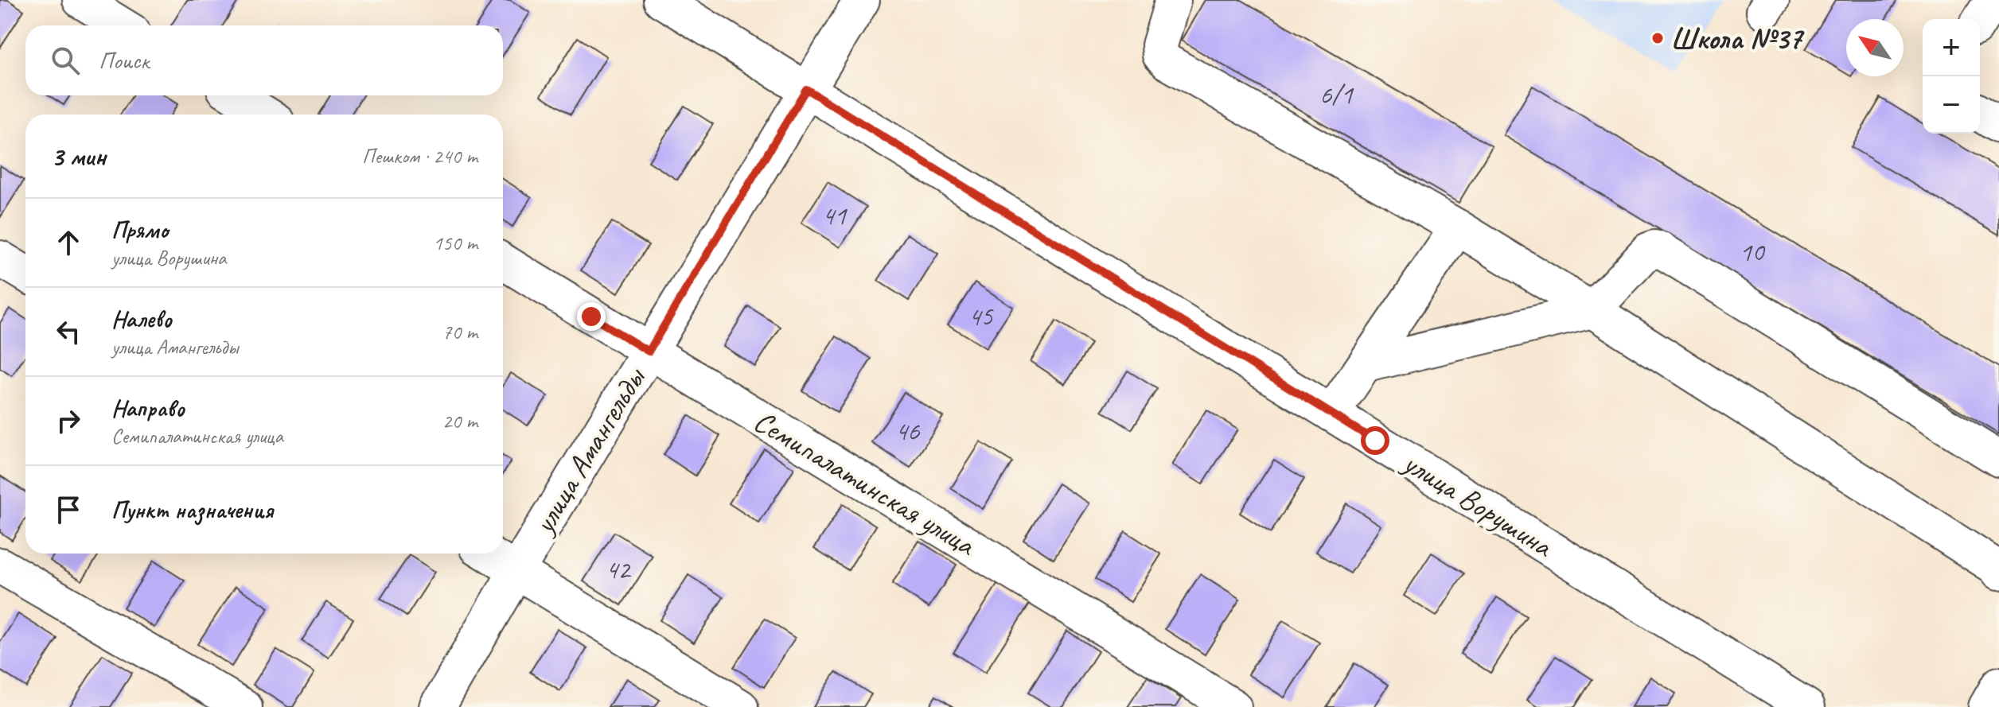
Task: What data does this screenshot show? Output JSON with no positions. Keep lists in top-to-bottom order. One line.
{"streets":{"street":["улица Амангельды","Семипалатинская улица","улица Ворушина"]},"crossings":[["улица Амангельды","Семипалатинская улица"],["улица Амангельды","улица Ворушина"]],"places":["Школа №37"],"house_numbers":["6/1","41","10","45","46","42"],"north":"top left","page":{"map_buttons":["+","−"],"search":"Поиск","heading":["3 мин","Пешком · 240 m"],"list":[["Прямо","улица Ворушина","150 m"],["Налево","улица Амангельды","70 m"],["Направо","Семипалатинская улица","20 m"],"Пункт назначения"]}}
